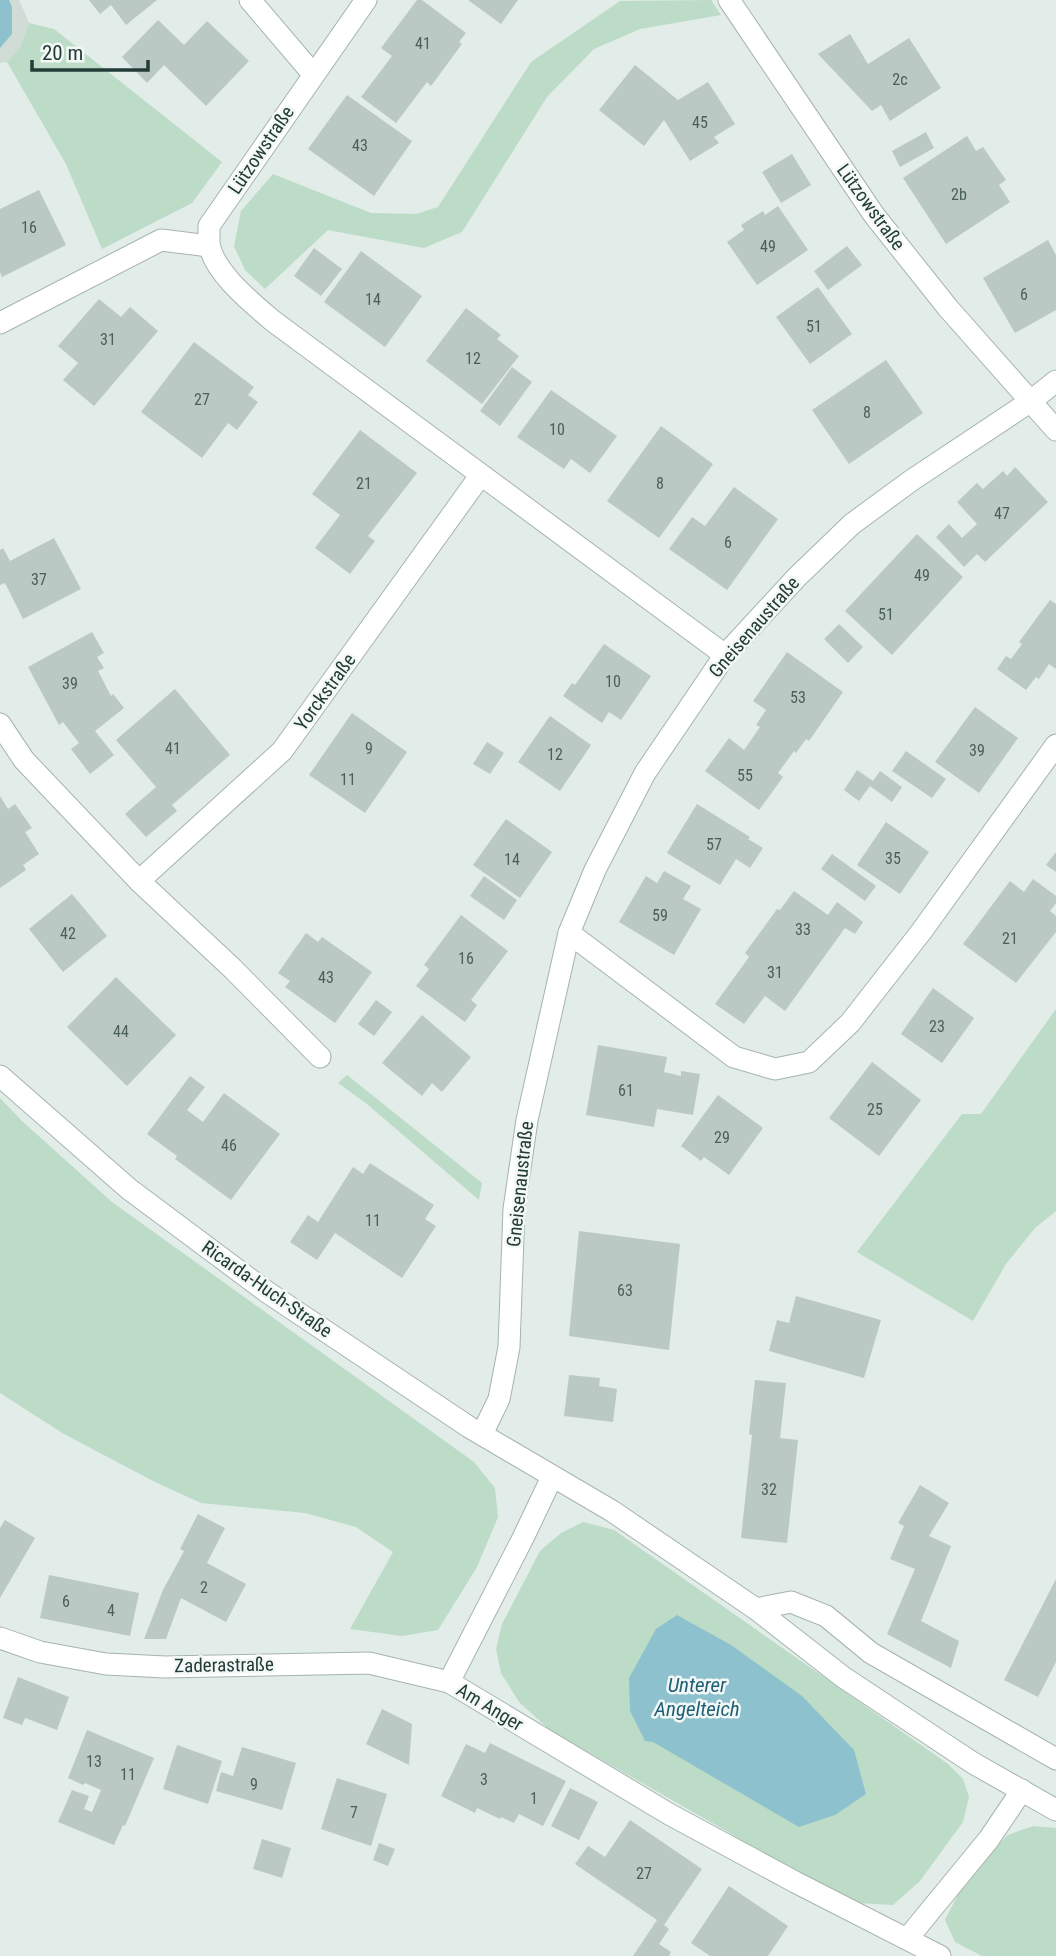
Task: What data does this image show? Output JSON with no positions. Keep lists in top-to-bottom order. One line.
{"streets":{"street":["Lützowstraße","Gneisenaustraße","Yorckstraße","Ricarda-Huch-Straße","Zaderastraße","Am Anger"]},"crossings":[["Lützowstraße","Gneisenaustraße"],["Gneisenaustraße","Ricarda-Huch-Straße"],["Ricarda-Huch-Straße","Am Anger"],["Zaderastraße","Am Anger"]],"water":["Unterer Angelteich"],"house_numbers":["41","2c","45","43","2b","16","49","6","14","51","31","12","27","8","10","21","8","47","6","49","37","51","10","39","53","41","9","39","12","55","11","57","35","14","59","33","42","21","16","31","43","23","44","61","25","29","46","11","63","32","2","6","4","13","11","3","9","1","7","27"],"scale_bar":"20 m"}
